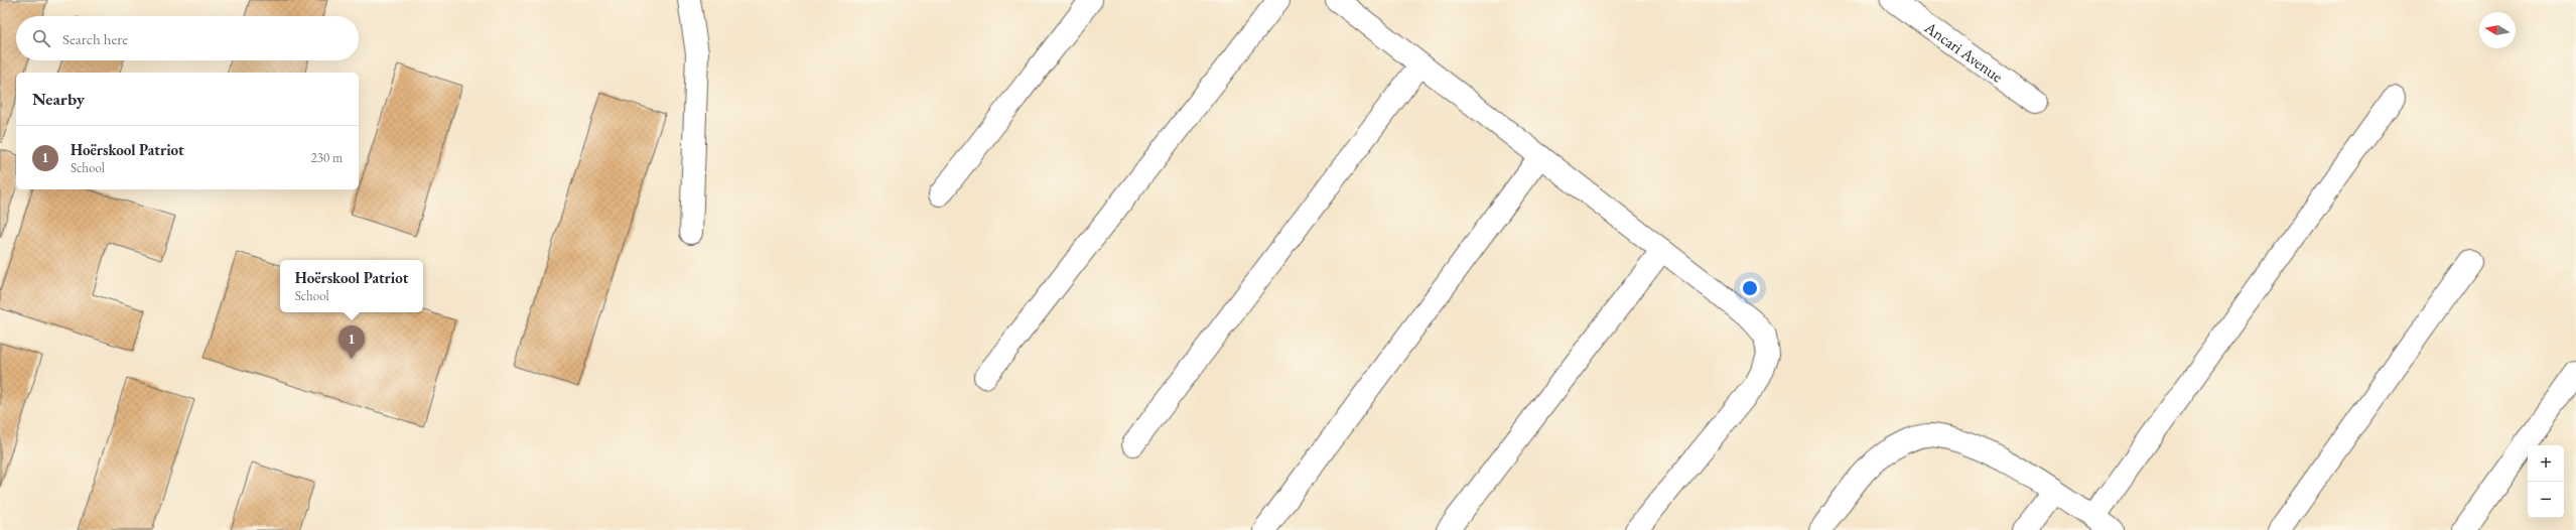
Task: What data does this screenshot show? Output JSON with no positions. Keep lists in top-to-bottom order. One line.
{"streets":{"street":["Ancari Avenue"]},"north":"left","page":{"search":"Search here","heading":"Nearby","list":[{"mark":"1","name":"Hoërskool Patriot","note":"School","value":"230 m"}],"popup":["Hoërskool Patriot","School"],"pins":"1","map_buttons":["+","−"]}}
